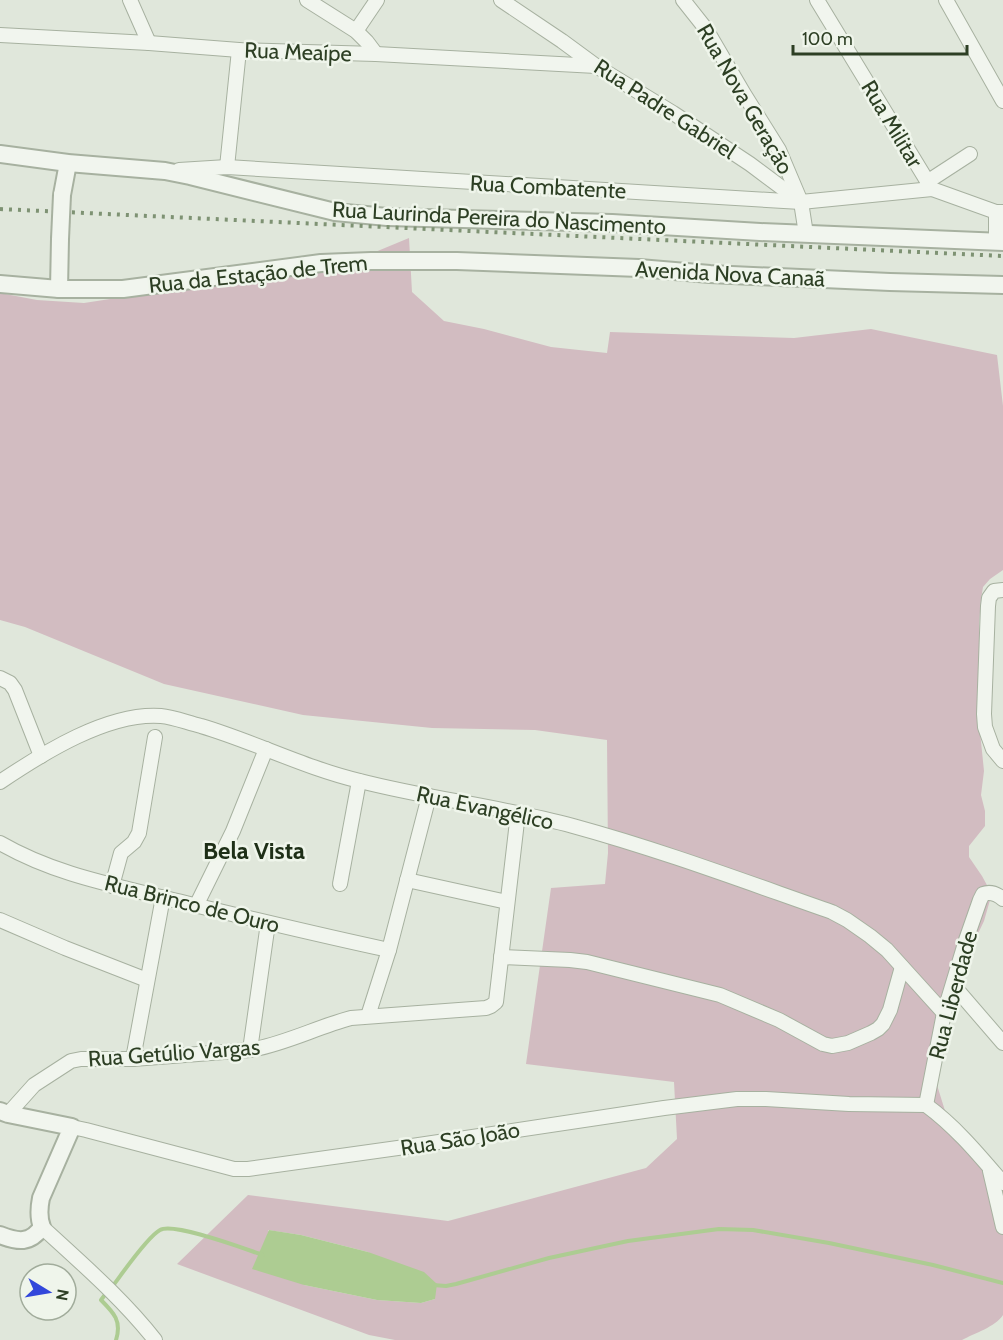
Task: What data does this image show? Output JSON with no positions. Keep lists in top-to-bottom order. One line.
{"streets":{"street":["Rua Meaípe","Rua Nova Geração","Rua Padre Gabriel","Rua Militar","Rua Combatente","Rua Laurinda Pereira do Nascimento","Rua da Estação de Trem","Avenida Nova Canaã","Rua Evangélico","Rua Brinco de Ouro","Rua Liberdade","Rua Getúlio Vargas","Rua São João"]},"crossings":[["Rua Meaípe","Rua Padre Gabriel"],["Rua Nova Geração","Rua Padre Gabriel"],["Rua Nova Geração","Rua Combatente"],["Rua Padre Gabriel","Rua Combatente"],["Rua Militar","Rua Combatente"],["Rua Militar","Rua Laurinda Pereira do Nascimento"],["Rua Combatente","Rua Laurinda Pereira do Nascimento"],["Rua da Estação de Trem","Avenida Nova Canaã"],["Rua Evangélico","Rua Liberdade"],["Rua Liberdade","Rua São João"],["Rua Getúlio Vargas","Rua São João"]],"districts":["Bela Vista"],"scale_bar":"100 m","north":"right"}
